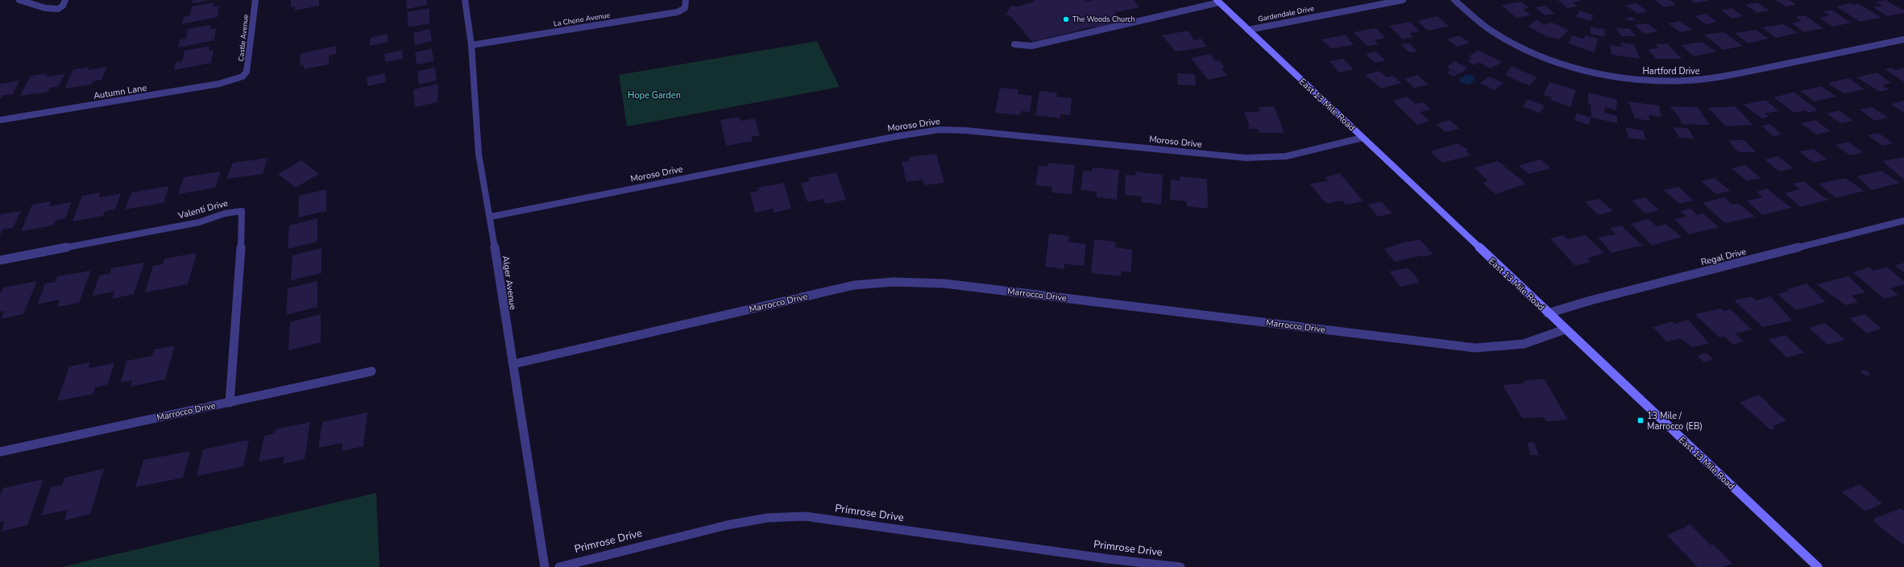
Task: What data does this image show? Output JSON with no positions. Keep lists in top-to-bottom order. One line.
{"streets":{"main road":["East 13 Mile Road"],"street":["Gardendale Drive","La Chene Avenue","Castle Avenue","Hartford Drive","Autumn Lane","Moroso Drive","Valenti Drive","Regal Drive","Alger Avenue","Marrocco Drive","Primrose Drive"]},"crossings":[["Gardendale Drive","East 13 Mile Road"],["La Chene Avenue","Alger Avenue"],["Castle Avenue","Autumn Lane"],["East 13 Mile Road","Moroso Drive"],["East 13 Mile Road","Regal Drive"],["East 13 Mile Road","Marrocco Drive"],["Moroso Drive","Alger Avenue"],["Valenti Drive","Marrocco Drive"],["Alger Avenue","Marrocco Drive"]],"parks":["Hope Garden"],"places":{"other":["The Woods Church"],"transit":["13 Mile / Marrocco (EB)"]}}
